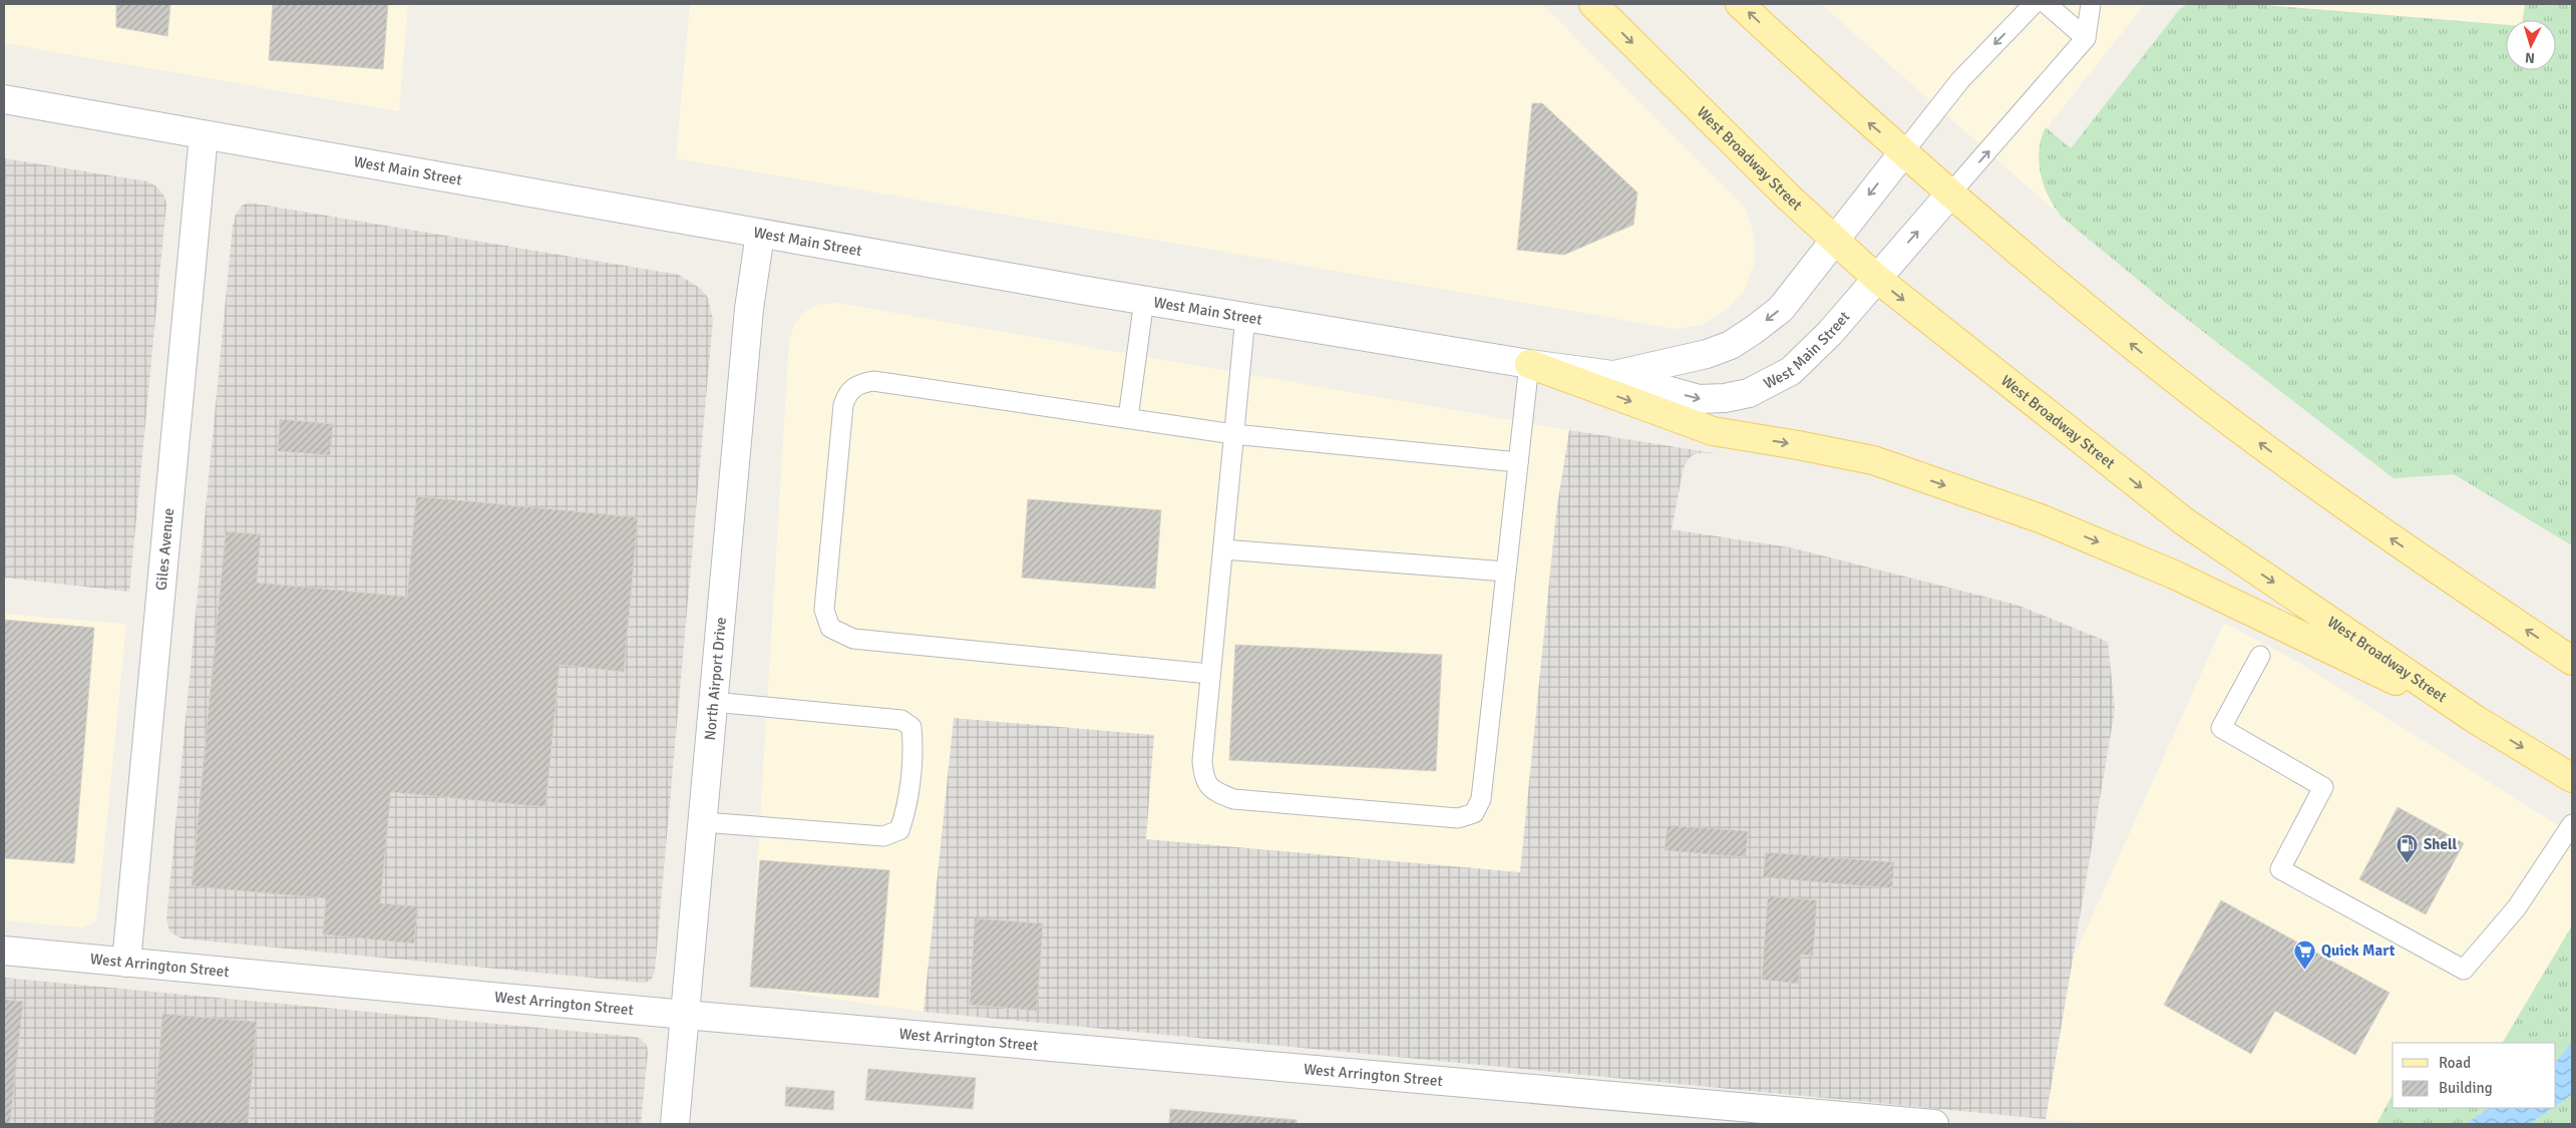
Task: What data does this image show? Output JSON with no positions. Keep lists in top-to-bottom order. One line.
{"streets":{"main road":["West Broadway Street","West Main Street","Giles Avenue","North Airport Drive","West Arrington Street"]},"crossings":[["West Broadway Street","West Main Street"],["West Main Street","Giles Avenue"],["West Main Street","North Airport Drive"],["Giles Avenue","West Arrington Street"],["North Airport Drive","West Arrington Street"]],"places":{"fuel station":["Shell"],"supermarket":["Quick Mart"]},"legend":["Road","Building"],"north":"bottom"}
